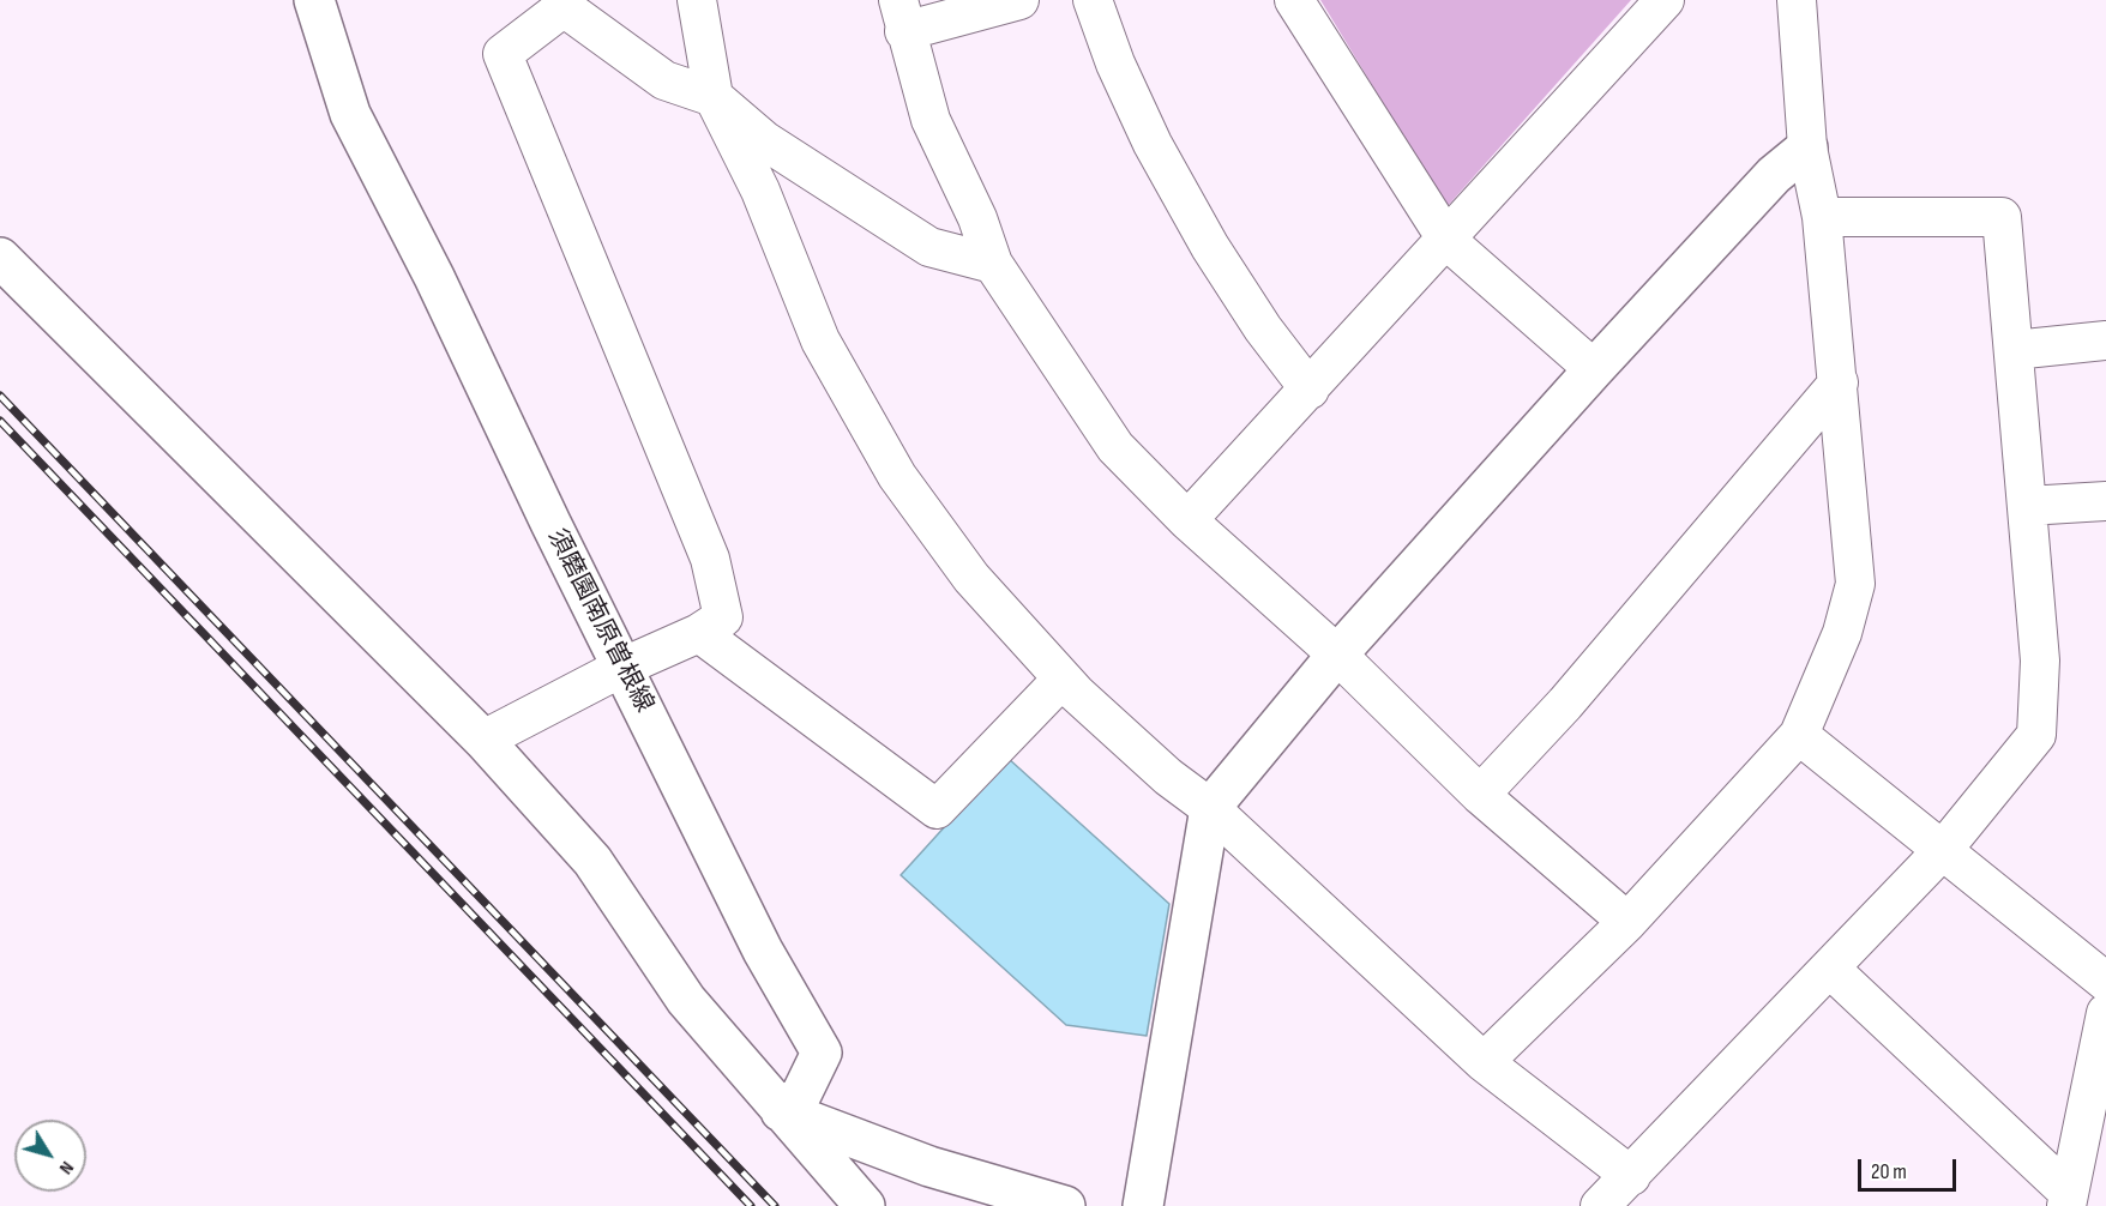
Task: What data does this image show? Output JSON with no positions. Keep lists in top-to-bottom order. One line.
{"streets":{"street":["須磨園南原曽根線"]},"scale_bar":"20 m","north":"bottom right"}
